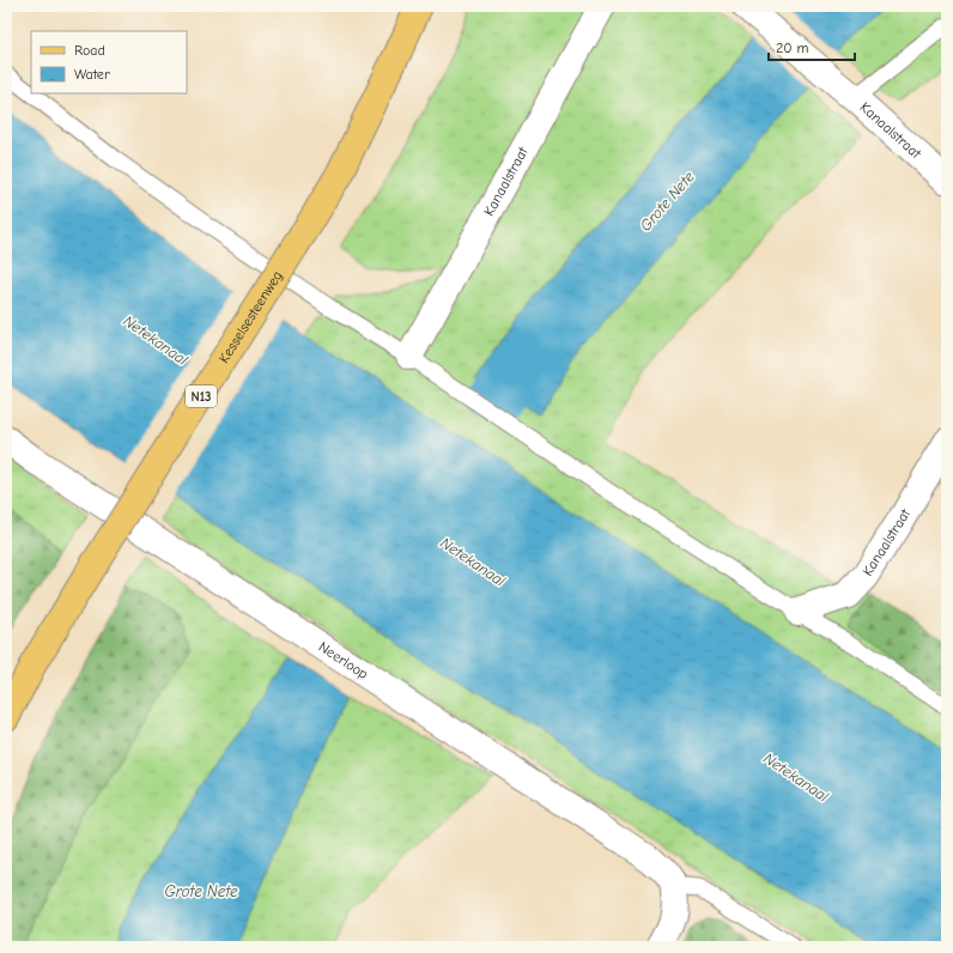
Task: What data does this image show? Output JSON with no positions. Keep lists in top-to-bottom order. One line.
{"streets":{"main road":["Kesselsesteenweg","N13"],"street":["Kanaalstraat","Neerloop"]},"water":["Grote Nete","Netekanaal"],"legend":["Road","Water"],"scale_bar":"20 m"}
